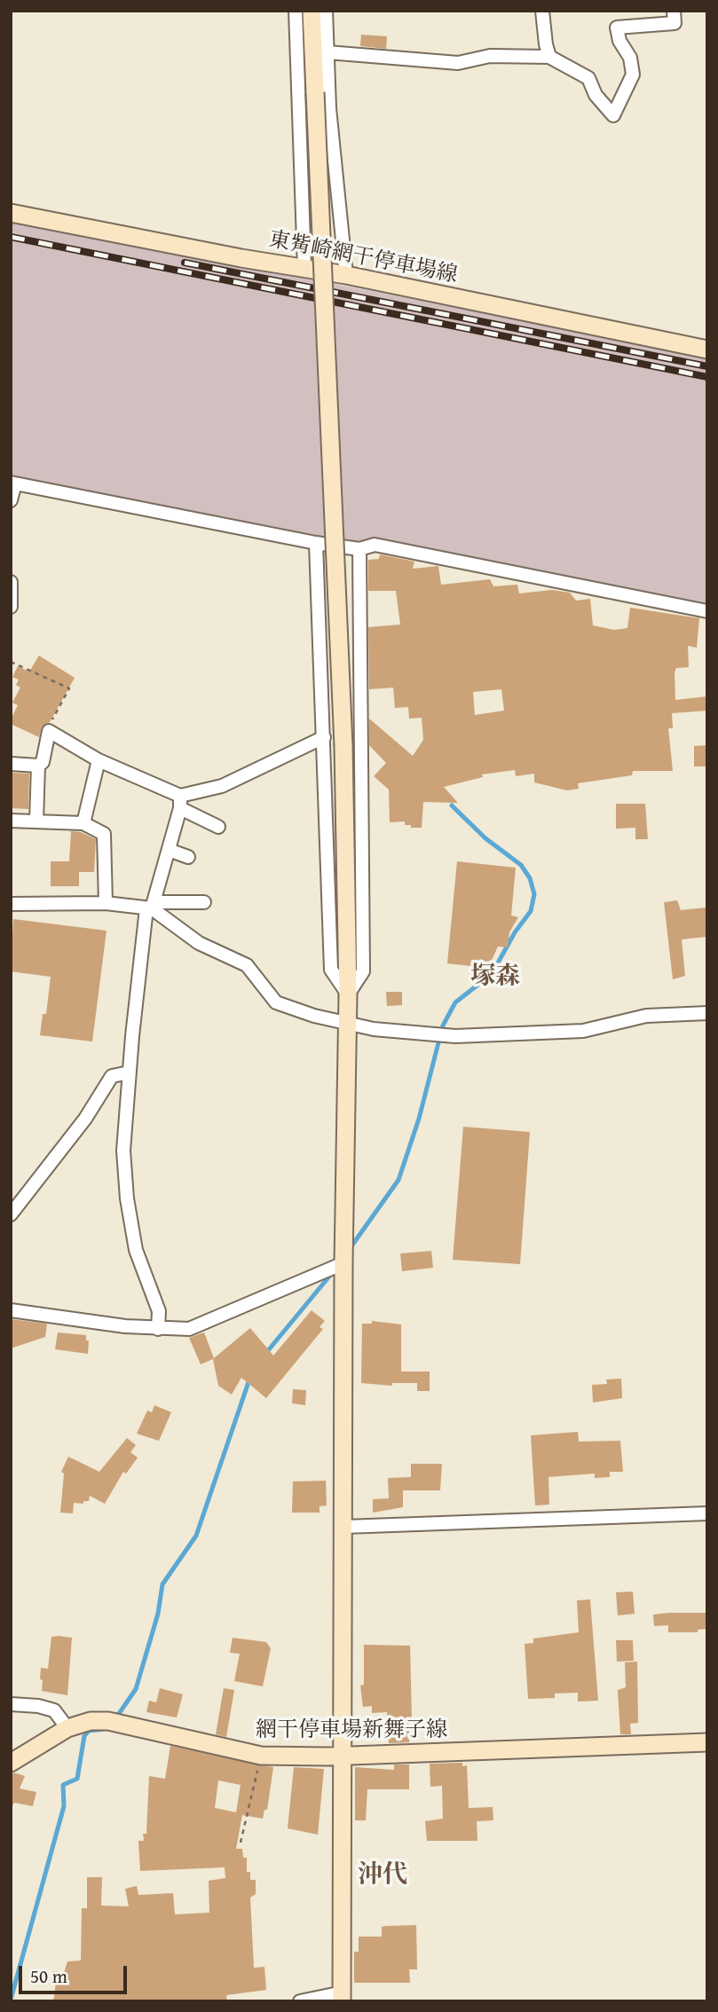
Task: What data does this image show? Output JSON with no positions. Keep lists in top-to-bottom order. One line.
{"streets":{"street":["東觜崎網干停車場線","網干停車場新舞子線"]},"districts":["塚森","沖代"],"scale_bar":"50 m"}
